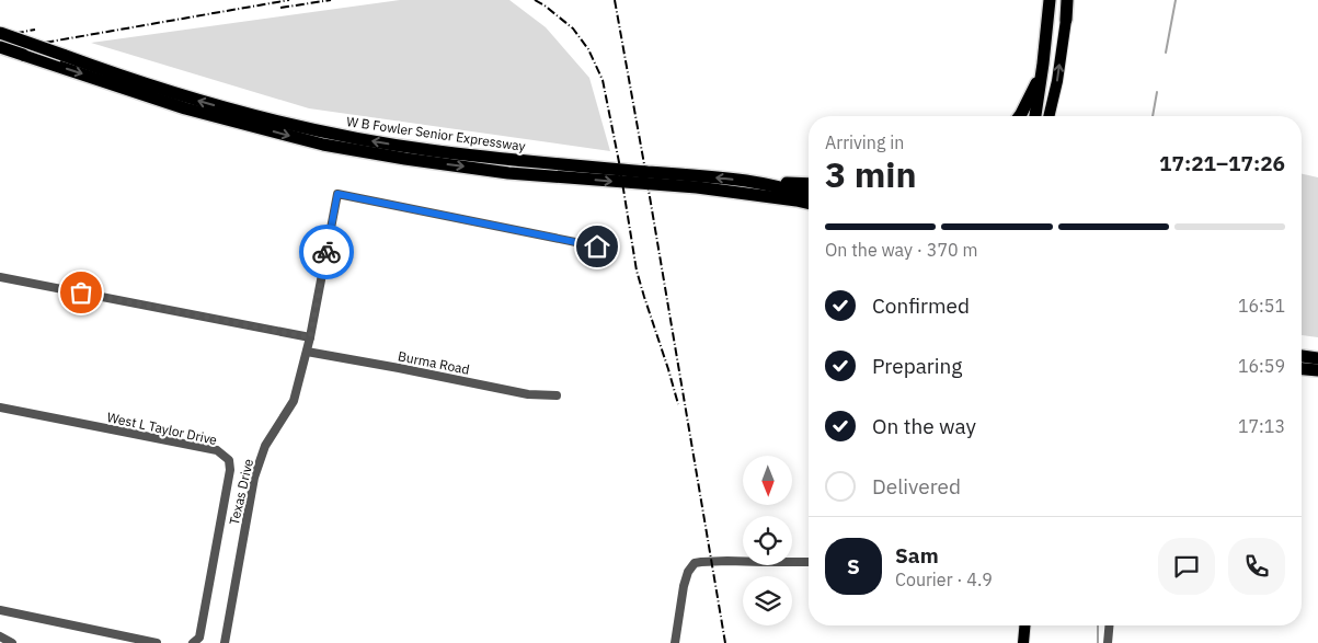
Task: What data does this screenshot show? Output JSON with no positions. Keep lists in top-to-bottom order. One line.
{"streets":{"highway":["W B Fowler Senior Expressway"],"street":["Burma Road","West L Taylor Drive","Texas Drive"]},"crossings":[["Burma Road","Texas Drive"]],"north":"bottom","page":{"heading":["3 min","Arriving in","17:21–17:26"],"panel":["Sam","Courier · 4.9"],"bar":"On the way · 370 m","list":[["Confirmed","16:51"],["Preparing","16:59"],["On the way","17:13"],"Delivered"],"round":"S"}}
